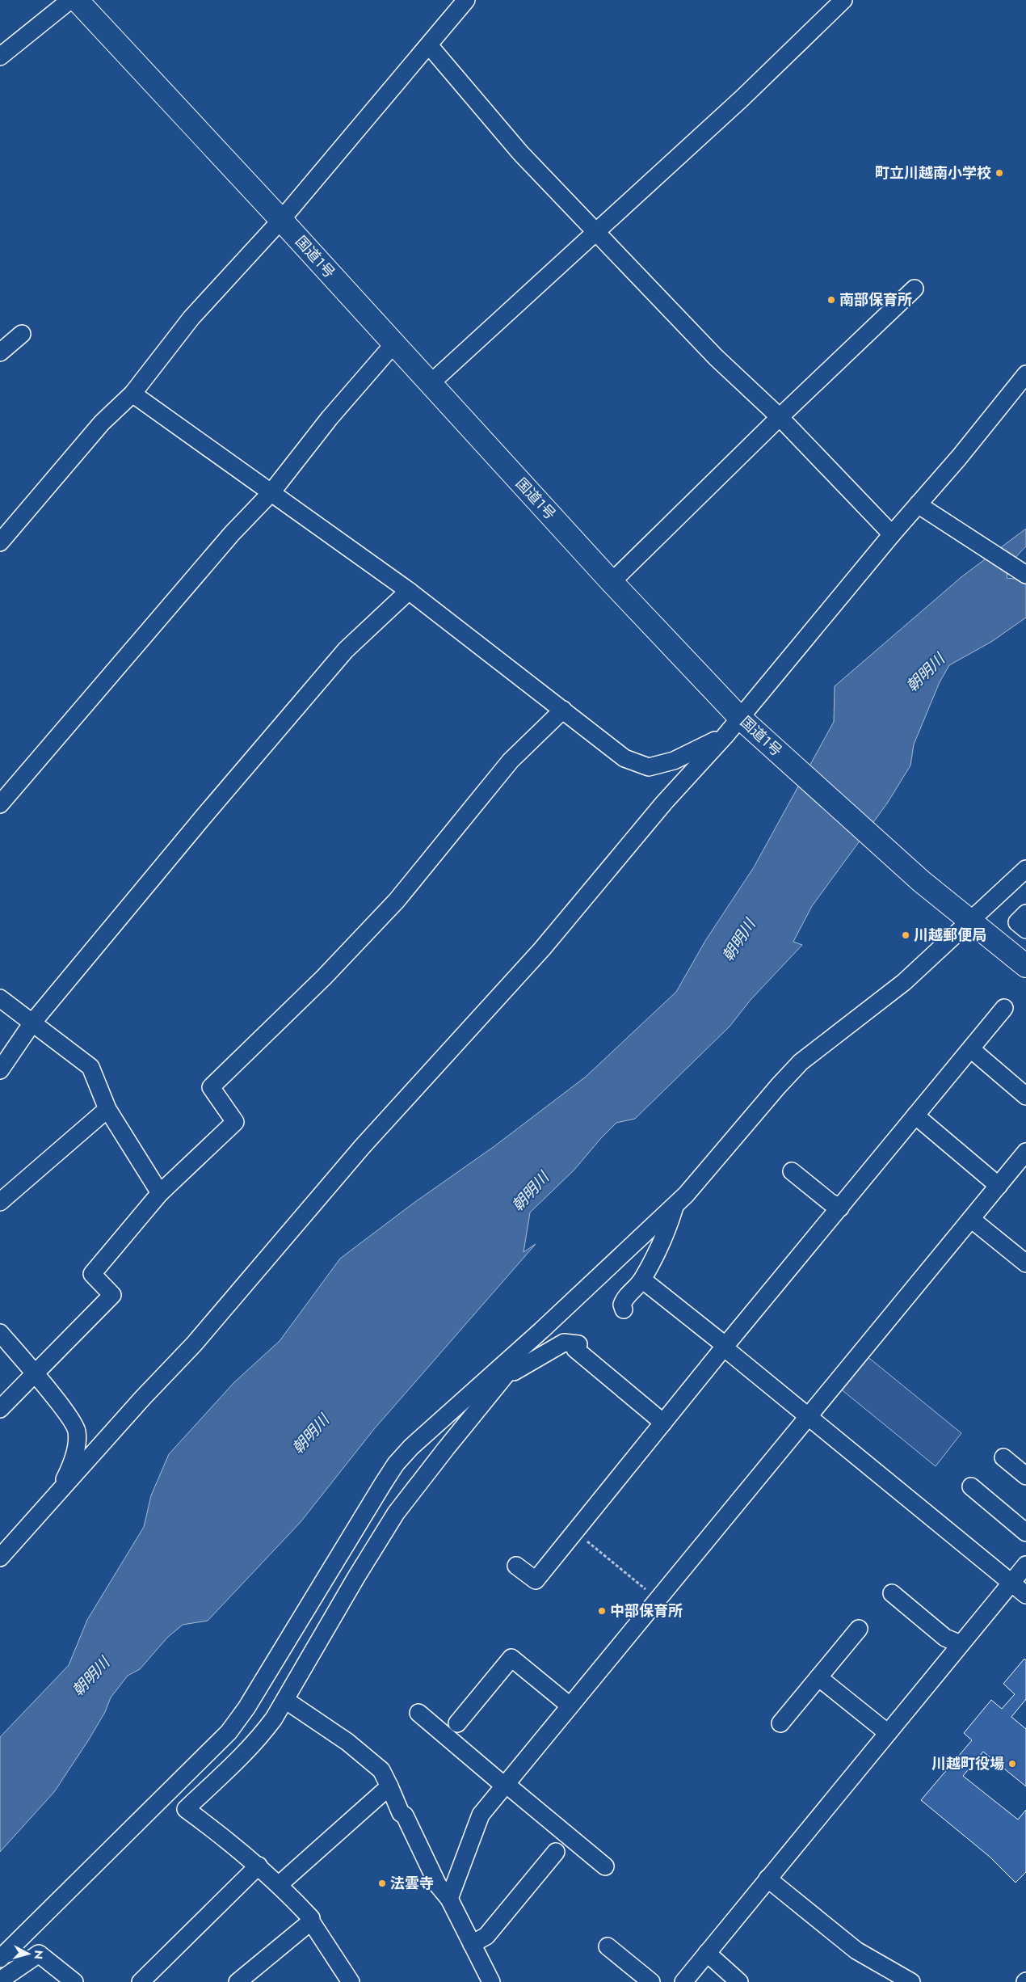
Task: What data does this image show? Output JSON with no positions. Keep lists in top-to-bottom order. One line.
{"streets":{"highway":["国道1号"]},"water":["朝明川"],"places":["町立川越南小学校","南部保育所","川越郵便局","中部保育所","川越町役場","法雲寺"],"north":"right"}
